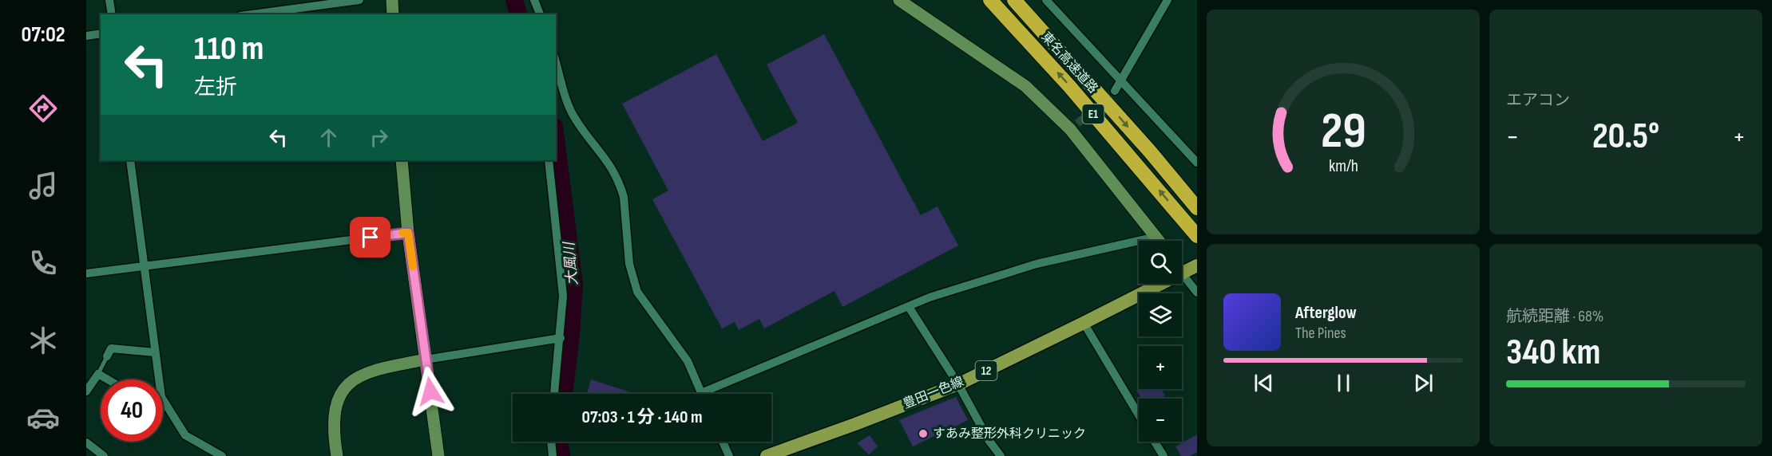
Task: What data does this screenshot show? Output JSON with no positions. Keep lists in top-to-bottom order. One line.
{"streets":{"highway":["東名高速道路","E1"],"main road":["12","豊田一色線"]},"water":["大風川"],"places":["すあみ整形外科クリニック"],"page":{"tabs":"07:02","tile":["エアコン",["航続距離 · 68%","340 km"]],"turn":["110 m","左折"],"heat":["−","20.5°","+"],"map_buttons":["+","−"],"song":["Afterglow","The Pines"],"limit":"40","trip":"07:03 · 1 分 · 140 m","gauge":["29","km/h"]}}
